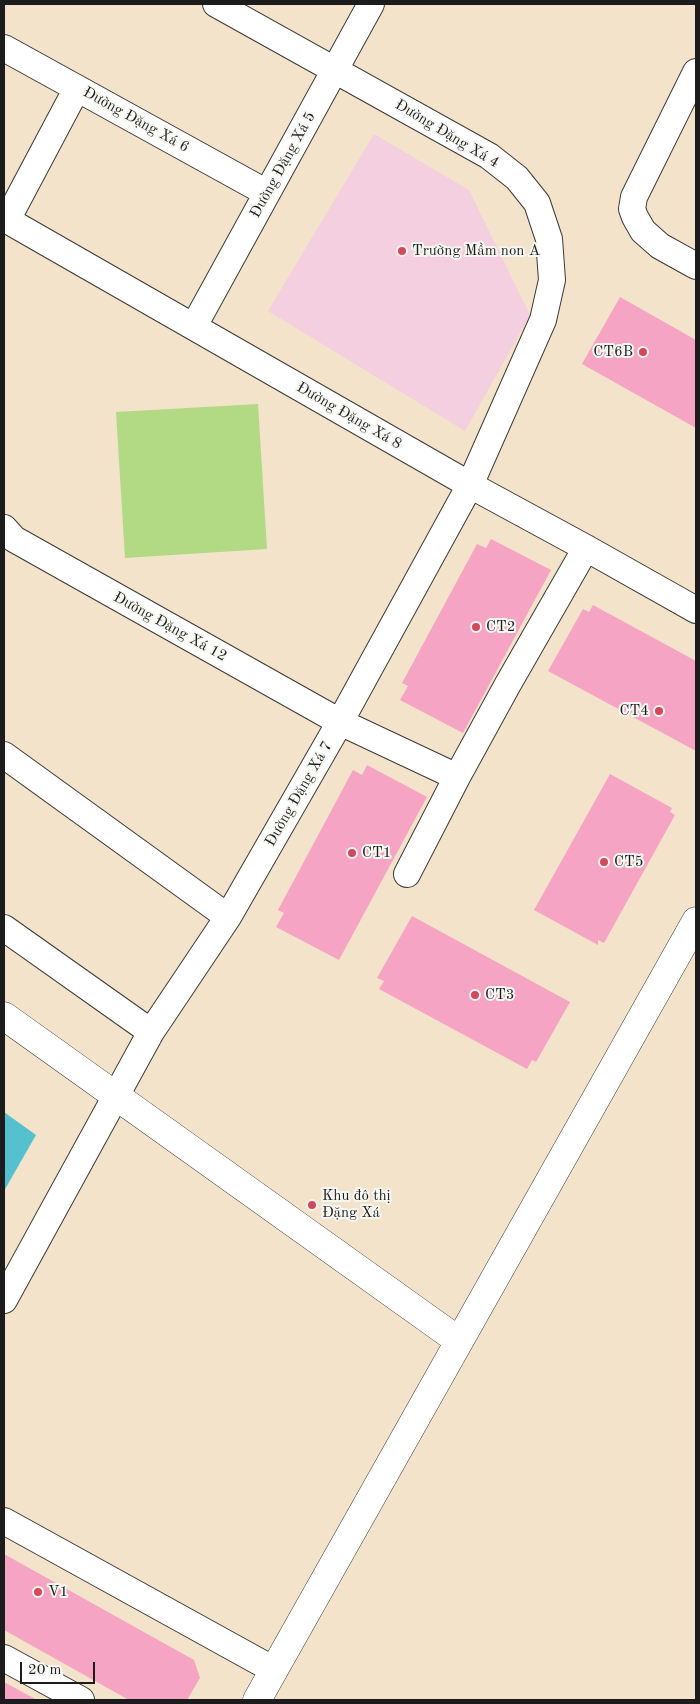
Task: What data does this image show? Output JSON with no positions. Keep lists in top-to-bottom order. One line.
{"streets":{"street":["Đường Đặng Xá 6","Đường Đặng Xá 4","Đường Đặng Xá 5","Đường Đặng Xá 8","Đường Đặng Xá 12","Đường Đặng Xá 7"]},"crossings":[["Đường Đặng Xá 6","Đường Đặng Xá 5"],["Đường Đặng Xá 4","Đường Đặng Xá 5"],["Đường Đặng Xá 4","Đường Đặng Xá 8"],["Đường Đặng Xá 4","Đường Đặng Xá 7"],["Đường Đặng Xá 5","Đường Đặng Xá 8"],["Đường Đặng Xá 8","Đường Đặng Xá 7"],["Đường Đặng Xá 12","Đường Đặng Xá 7"]],"places":["Trường Mầm non A","CT6B","CT2","CT4","CT1","CT5","CT3","Khu đô thị Đặng Xá","V1"],"scale_bar":"20 m"}
